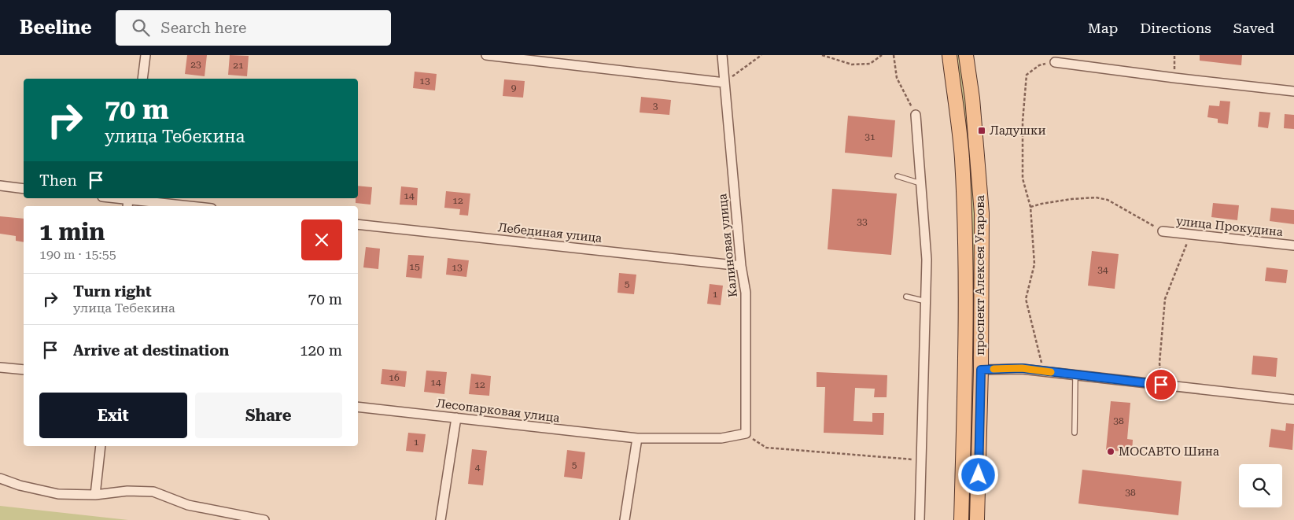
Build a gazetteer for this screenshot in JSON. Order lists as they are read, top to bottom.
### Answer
{
  "streets": {
    "main road": ["проспект Алексея Угарова"],
    "street": [
      "улица Прокудина",
      "Лебединая улица",
      "Калиновая улица",
      "Лесопарковая улица"
    ]
  },
  "crossings": [
    ["Лебединая улица", "Калиновая улица"],
    ["Калиновая улица", "Лесопарковая улица"]
  ],
  "places": {
    "transit": ["Ладушки"],
    "other": ["МОСАВТО Шина"]
  },
  "house_numbers": [
    "23",
    "21",
    "13",
    "9",
    "3",
    "31",
    "14",
    "12",
    "33",
    "15",
    "13",
    "34",
    "5",
    "1",
    "16",
    "14",
    "12",
    "38",
    "1",
    "5",
    "4",
    "38"
  ],
  "page": {
    "header": "Beeline",
    "search": "Search here",
    "nav": ["Map", "Directions", "Saved"],
    "turn": ["70 m", "улица Тебекина"],
    "then": "Then",
    "heading": ["1 min", "190 m · 15:55"],
    "list": [
      {
        "name": "Turn right",
        "note": "улица Тебекина",
        "value": "70 m"
      },
      {
        "name": "Arrive at destination",
        "value": "120 m"
      }
    ],
    "buttons": ["Exit", "Share"]
  }
}
